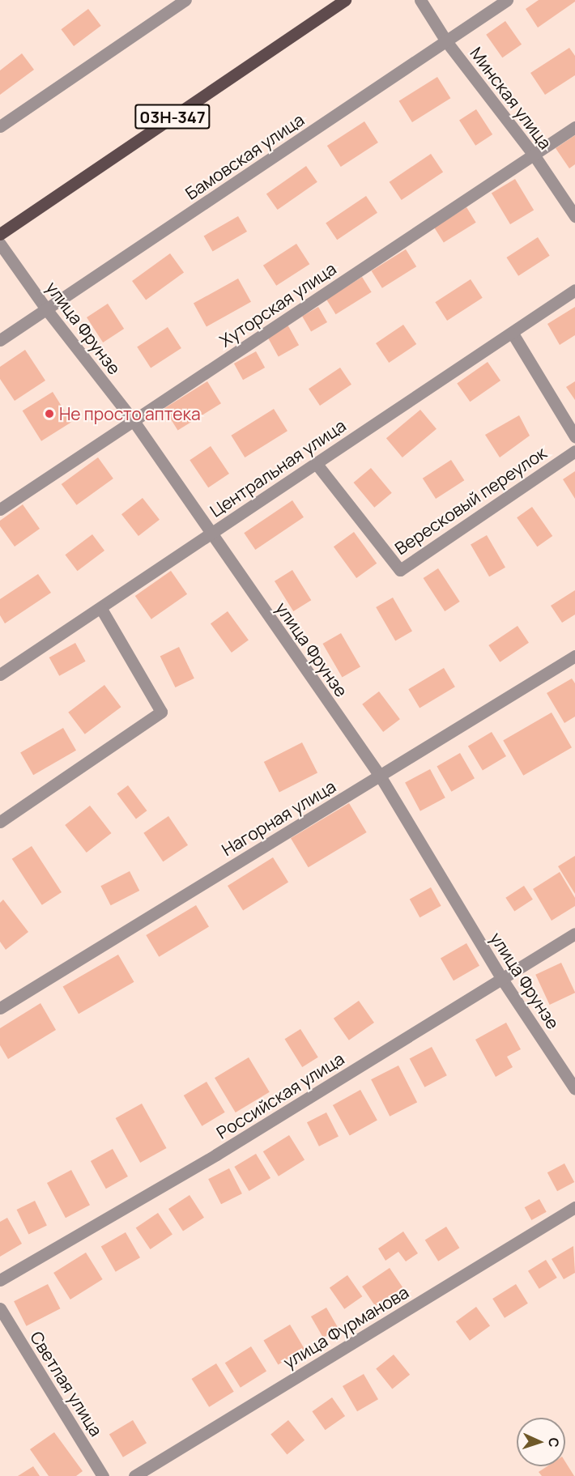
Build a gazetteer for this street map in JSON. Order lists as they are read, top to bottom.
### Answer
{
  "streets": {
    "main road": ["03Н-347"],
    "street": [
      "Минская улица",
      "Бамовская улица",
      "Хуторская улица",
      "улица Фрунзе",
      "Центральная улица",
      "Вересковый переулок",
      "Нагорная улица",
      "Российская улица",
      "улица Фурманова",
      "Светлая улица"
    ]
  },
  "crossings": [
    ["Минская улица", "Бамовская улица"],
    ["Минская улица", "Хуторская улица"],
    ["Бамовская улица", "улица Фрунзе"],
    ["Хуторская улица", "улица Фрунзе"],
    ["улица Фрунзе", "Центральная улица"],
    ["улица Фрунзе", "Нагорная улица"],
    ["улица Фрунзе", "Российская улица"],
    ["Центральная улица", "Вересковый переулок"]
  ],
  "places": ["Не просто аптека"],
  "north": "right"
}
